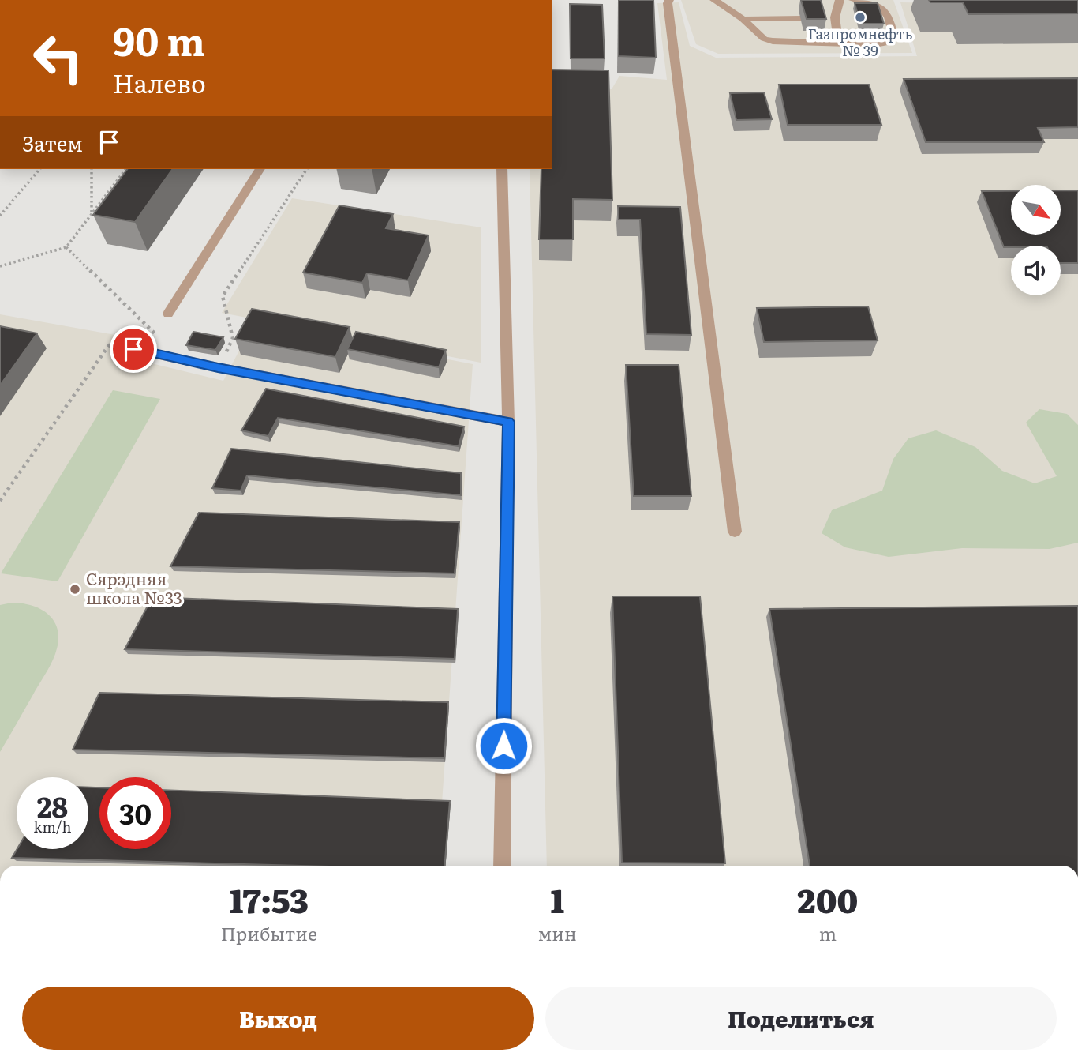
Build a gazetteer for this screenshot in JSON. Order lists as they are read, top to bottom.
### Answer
{
  "places": ["Газпромнефть № 39", "Сярэдняя школа №33"],
  "north": "bottom right",
  "page": {
    "turn": ["90 m", "Налево"],
    "then": "Затем",
    "speed": "28 km/h",
    "limit": "30",
    "eta": [
      "17:53",
      "Прибытие",
      "1",
      "мин",
      "200",
      "m"
    ],
    "buttons": ["Выход", "Поделиться"]
  }
}
